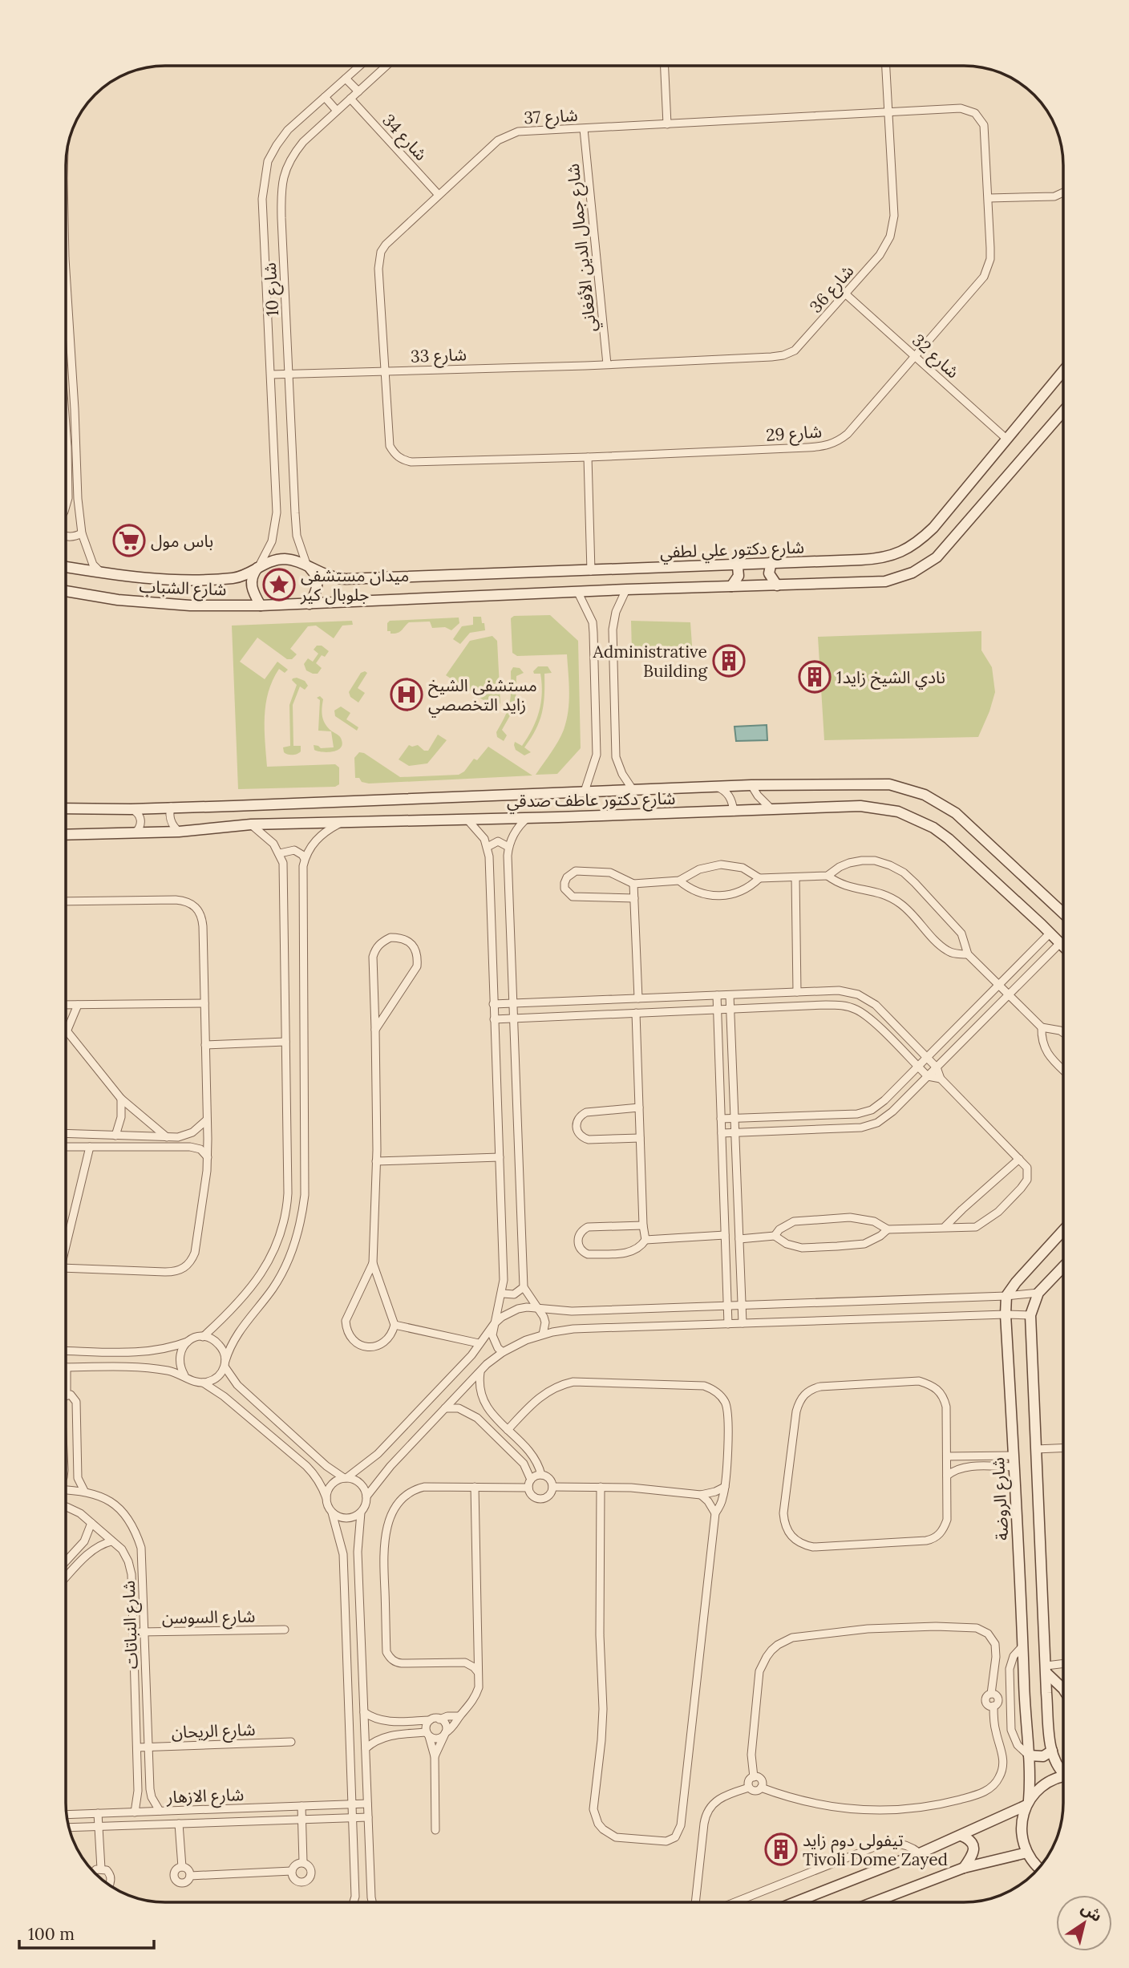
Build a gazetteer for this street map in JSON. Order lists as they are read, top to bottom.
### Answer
{
  "streets": {
    "street": [
      "شارع 37",
      "شارع 34",
      "شارع جمال الدين الأفغاني",
      "شارع 36",
      "شارع 10",
      "شارع 33",
      "شارع 32",
      "شارع 29",
      "شارع دكتور علي لطفي",
      "شارع الشباب",
      "شارع دكتور عاطف صدقي",
      "شارع الروضة",
      "شارع السوسن",
      "شارع النباتات",
      "شارع الريحان",
      "شارع الازهار"
    ]
  },
  "crossings": [
    ["شارع 37", "شارع 34"],
    ["شارع 37", "شارع جمال الدين الأفغاني"],
    ["شارع 37", "شارع 36"],
    ["شارع 37", "شارع 33"],
    ["شارع 37", "شارع 29"],
    ["شارع 34", "شارع 10"],
    ["شارع جمال الدين الأفغاني", "شارع 36"],
    ["شارع جمال الدين الأفغاني", "شارع 33"],
    ["شارع 36", "شارع 33"],
    ["شارع 36", "شارع 32"],
    ["شارع 36", "شارع 29"],
    ["شارع 10", "شارع 33"],
    ["شارع 10", "شارع دكتور علي لطفي"],
    ["شارع 10", "شارع الشباب"],
    ["شارع 33", "شارع 29"],
    ["شارع 32", "شارع 29"],
    ["شارع 32", "شارع دكتور علي لطفي"],
    ["شارع دكتور علي لطفي", "شارع الشباب"],
    ["شارع السوسن", "شارع النباتات"],
    ["شارع النباتات", "شارع الريحان"],
    ["شارع النباتات", "شارع الازهار"]
  ],
  "places": {
    "supermarket": ["باس مول"],
    "place": ["ميدان مستشفى جلوبال كير"],
    "building": ["Administrative Building", "نادي الشيخ زايد1", "تيفولى دوم زايد Tivoli Dome Zayed"],
    "hospital": ["مستشفى الشيخ زايد التخصصي"]
  },
  "scale_bar": "100 m",
  "north": "top right"
}
